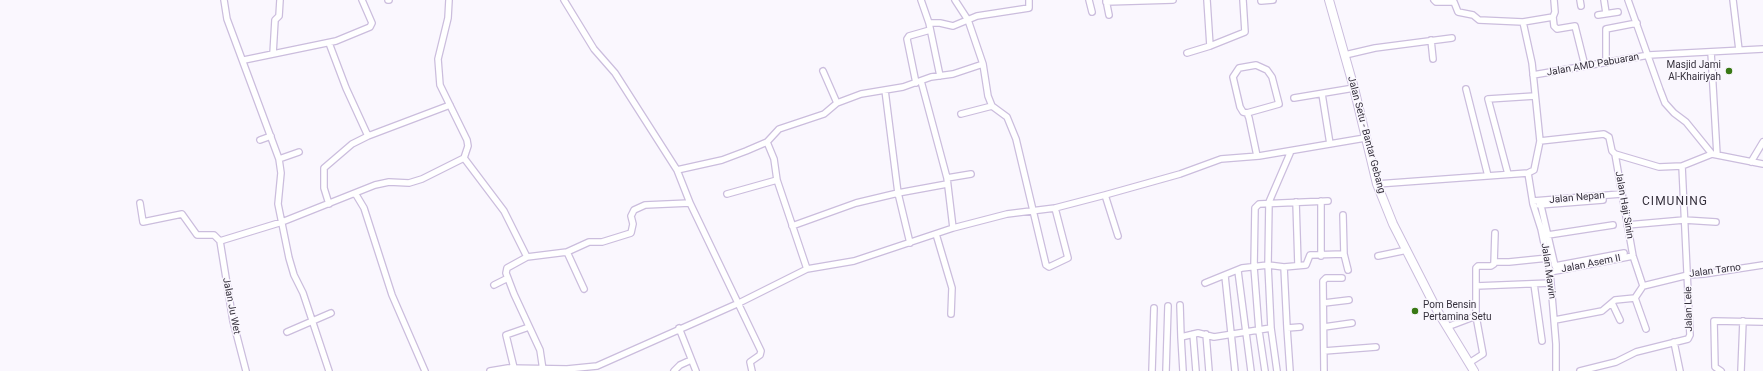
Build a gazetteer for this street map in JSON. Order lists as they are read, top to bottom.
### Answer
{
  "streets": {
    "main road": ["Jalan Setu - Bantar Gebang"],
    "street": [
      "Jalan AMD Pabuaran",
      "Jalan Nepan",
      "Jalan Haji Sinin",
      "Jalan Asem II",
      "Jalan Mawin",
      "Jalan Tarno",
      "Jalan Ju Wet",
      "Jalan Lele"
    ]
  },
  "crossings": [
    ["Jalan AMD Pabuaran", "Jalan Haji Sinin"],
    ["Jalan AMD Pabuaran", "Jalan Mawin"],
    ["Jalan Nepan", "Jalan Haji Sinin"],
    ["Jalan Nepan", "Jalan Mawin"],
    ["Jalan Haji Sinin", "Jalan Asem II"],
    ["Jalan Haji Sinin", "Jalan Tarno"],
    ["Jalan Asem II", "Jalan Mawin"],
    ["Jalan Tarno", "Jalan Lele"]
  ],
  "districts": ["CIMUNING"],
  "places": ["Masjid Jami Al-Khairiyah", "Pom Bensin Pertamina Setu"]
}
